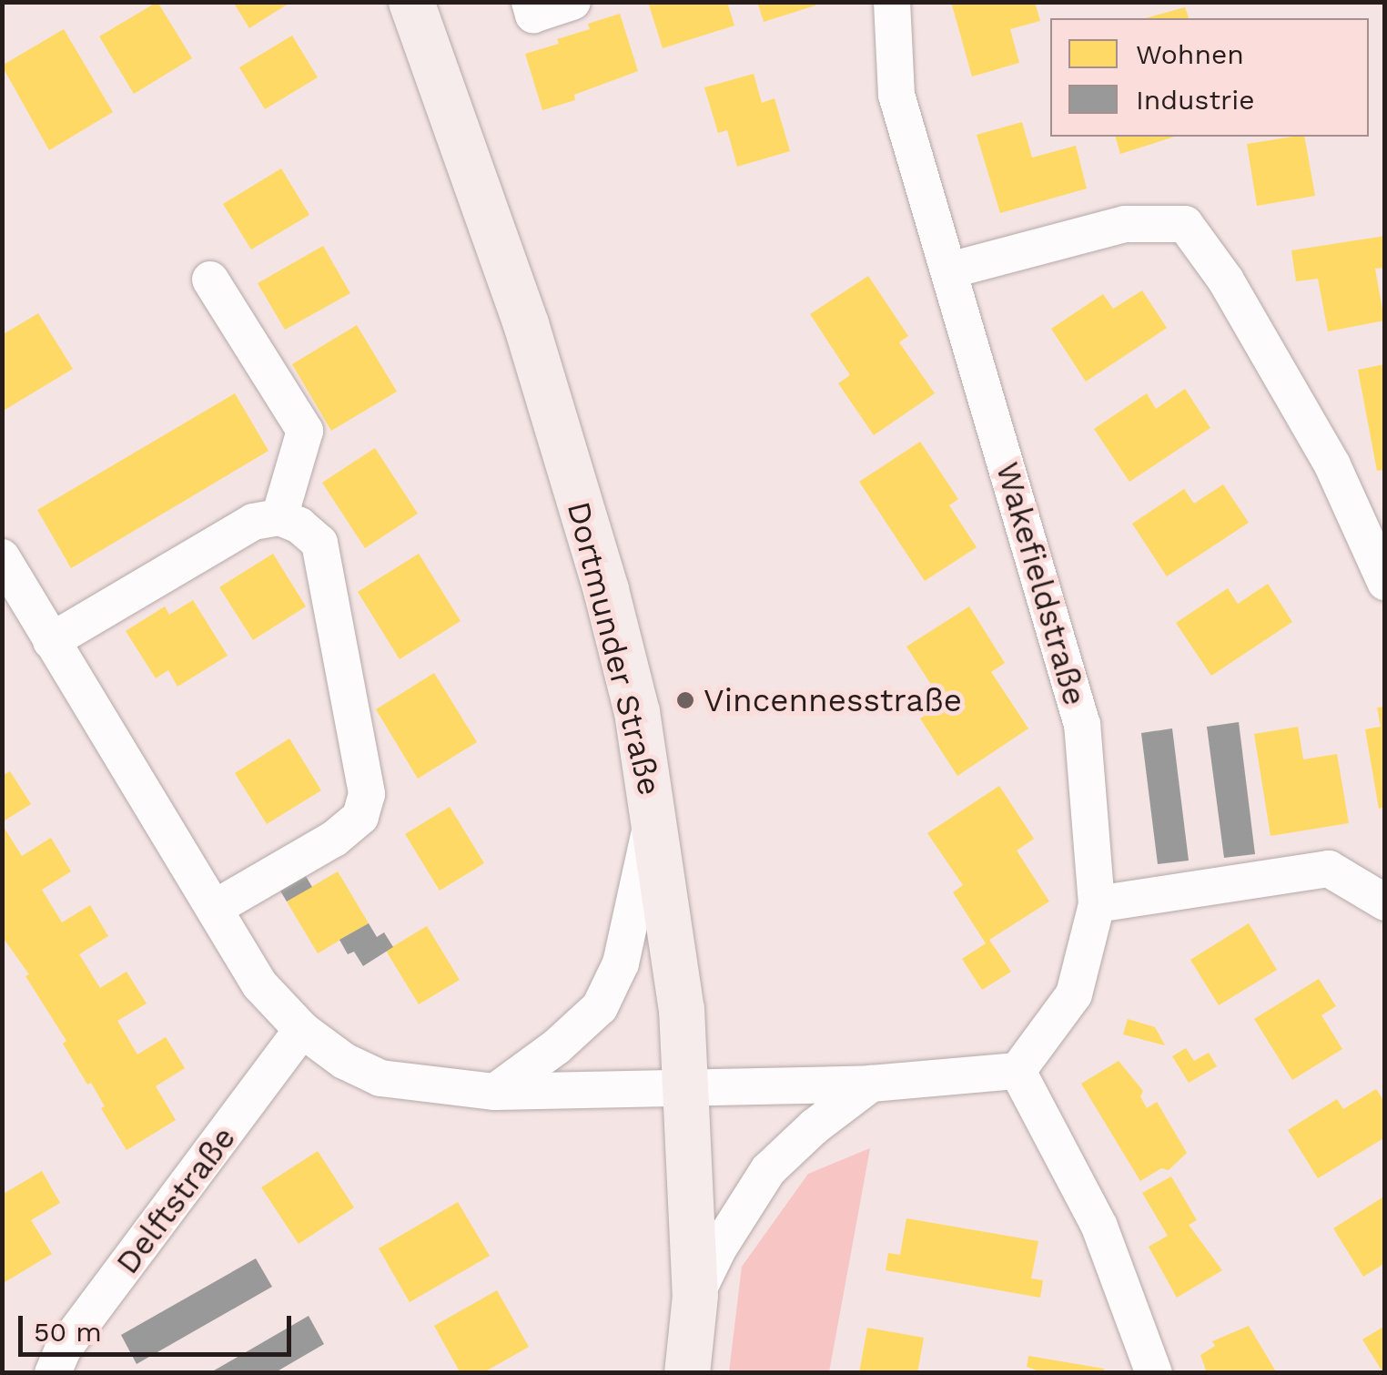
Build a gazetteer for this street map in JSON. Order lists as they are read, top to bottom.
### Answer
{
  "streets": {
    "main road": ["Dortmunder Straße"],
    "street": ["Wakefieldstraße", "Delftstraße"]
  },
  "places": ["Vincennesstraße"],
  "legend": ["Wohnen", "Industrie"],
  "scale_bar": "50 m"
}
